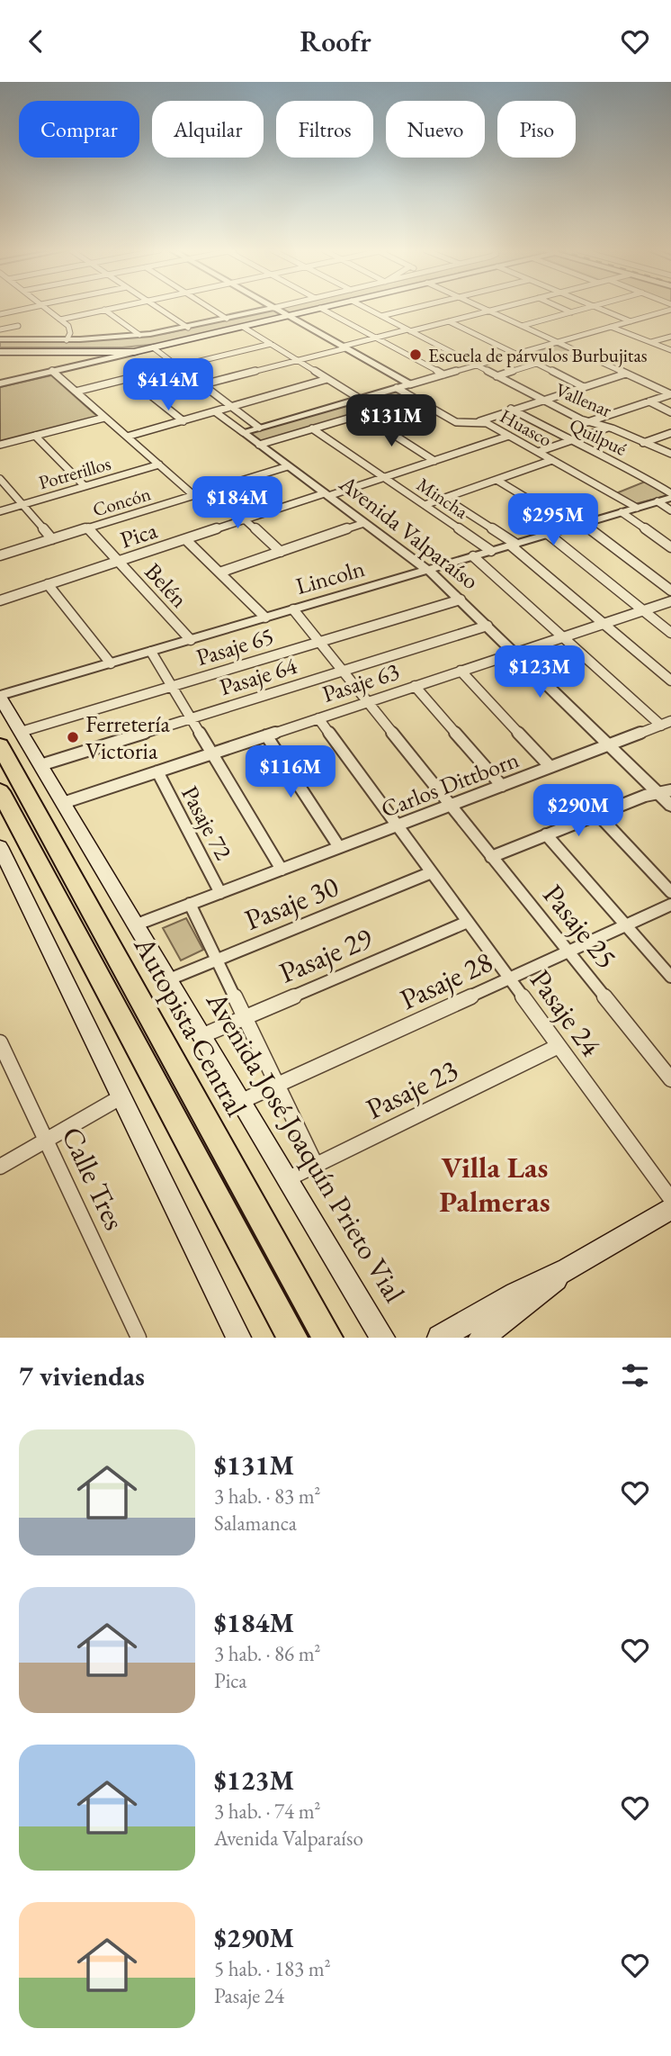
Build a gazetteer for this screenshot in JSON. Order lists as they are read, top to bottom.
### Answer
{
  "streets": {
    "highway": ["Autopista Central"],
    "main road": ["Avenida José Joaquín Prieto Vial"],
    "street": [
      "Vallenar",
      "Huasco",
      "Quilpué",
      "Potrerillos",
      "Mincha",
      "Concón",
      "Avenida Valparaíso",
      "Pica",
      "Lincoln",
      "Belén",
      "Pasaje 65",
      "Pasaje 64",
      "Pasaje 63",
      "Carlos Dittborn",
      "Pasaje 72",
      "Pasaje 30",
      "Pasaje 25",
      "Pasaje 29",
      "Pasaje 28",
      "Pasaje 24",
      "Pasaje 23",
      "Calle Tres"
    ]
  },
  "crossings": [
    ["Huasco", "Pica"],
    ["Huasco", "Lincoln"],
    ["Quilpué", "Lincoln"],
    ["Mincha", "Pica"],
    ["Mincha", "Lincoln"],
    ["Concón", "Avenida Valparaíso"],
    ["Concón", "Belén"],
    ["Avenida Valparaíso", "Pica"],
    ["Avenida Valparaíso", "Lincoln"],
    ["Avenida Valparaíso", "Pasaje 65"],
    ["Avenida Valparaíso", "Pasaje 64"],
    ["Avenida Valparaíso", "Pasaje 63"],
    ["Avenida Valparaíso", "Carlos Dittborn"],
    ["Pica", "Belén"],
    ["Lincoln", "Belén"],
    ["Lincoln", "Pasaje 25"],
    ["Lincoln", "Avenida José Joaquín Prieto Vial"],
    ["Pasaje 65", "Pasaje 25"],
    ["Pasaje 65", "Avenida José Joaquín Prieto Vial"],
    ["Pasaje 64", "Pasaje 25"],
    ["Pasaje 64", "Avenida José Joaquín Prieto Vial"],
    ["Pasaje 63", "Pasaje 72"],
    ["Pasaje 63", "Pasaje 25"],
    ["Pasaje 63", "Pasaje 24"],
    ["Pasaje 63", "Avenida José Joaquín Prieto Vial"],
    ["Carlos Dittborn", "Pasaje 72"],
    ["Carlos Dittborn", "Pasaje 25"],
    ["Carlos Dittborn", "Pasaje 24"],
    ["Carlos Dittborn", "Avenida José Joaquín Prieto Vial"],
    ["Pasaje 30", "Pasaje 24"],
    ["Pasaje 30", "Avenida José Joaquín Prieto Vial"],
    ["Pasaje 25", "Pasaje 28"],
    ["Pasaje 29", "Pasaje 24"],
    ["Pasaje 29", "Avenida José Joaquín Prieto Vial"],
    ["Pasaje 28", "Pasaje 24"],
    ["Pasaje 28", "Avenida José Joaquín Prieto Vial"],
    ["Pasaje 24", "Pasaje 23"],
    ["Pasaje 23", "Avenida José Joaquín Prieto Vial"]
  ],
  "districts": ["Villa Las Palmeras"],
  "places": ["Escuela de párvulos Burbujitas", "Ferretería Victoria"],
  "page": {
    "header": "Roofr",
    "chip": [
      "Comprar",
      "Alquilar",
      "Filtros",
      "Nuevo",
      "Piso"
    ],
    "price": [
      "$414M",
      "$131M",
      "$184M",
      "$295M",
      "$123M",
      "$116M",
      "$290M"
    ],
    "heading": "7 viviendas",
    "list": [
      {
        "name": "$131M",
        "note": "3 hab. · 83 m² · Salamanca"
      },
      {
        "name": "$184M",
        "note": "3 hab. · 86 m² · Pica"
      },
      {
        "name": "$123M",
        "note": "3 hab. · 74 m² · Avenida Valparaíso"
      },
      {
        "name": "$290M",
        "note": "5 hab. · 183 m² · Pasaje 24"
      }
    ]
  }
}
